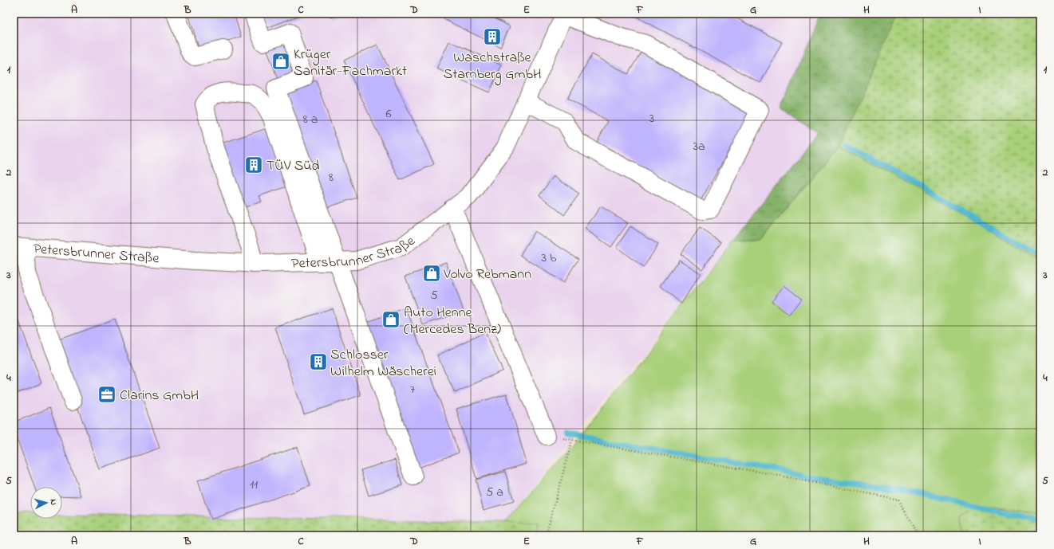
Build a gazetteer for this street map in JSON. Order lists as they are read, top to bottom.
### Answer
{
  "streets": {
    "street": ["Petersbrunner Straße"]
  },
  "places": {
    "building": ["Waschstraße Starnberg GmbH", "TÜV Süd", "Schlosser Wilhelm Wäscherei"],
    "shop": ["Krüger Sanitär-Fachmarkt", "Volvo Rebmann", "Auto Henne (Mercedes Benz)"],
    "office": ["Clarins GmbH"]
  },
  "house_numbers": [
    "6",
    "3",
    "8 a",
    "3a",
    "8",
    "3 b",
    "5",
    "7",
    "11",
    "5 a"
  ],
  "north": "right",
  "grid": {
    "columns": [
      "A",
      "B",
      "C",
      "D",
      "E",
      "F",
      "G",
      "H",
      "I"
    ],
    "rows": [
      "1",
      "2",
      "3",
      "4",
      "5"
    ]
  }
}
